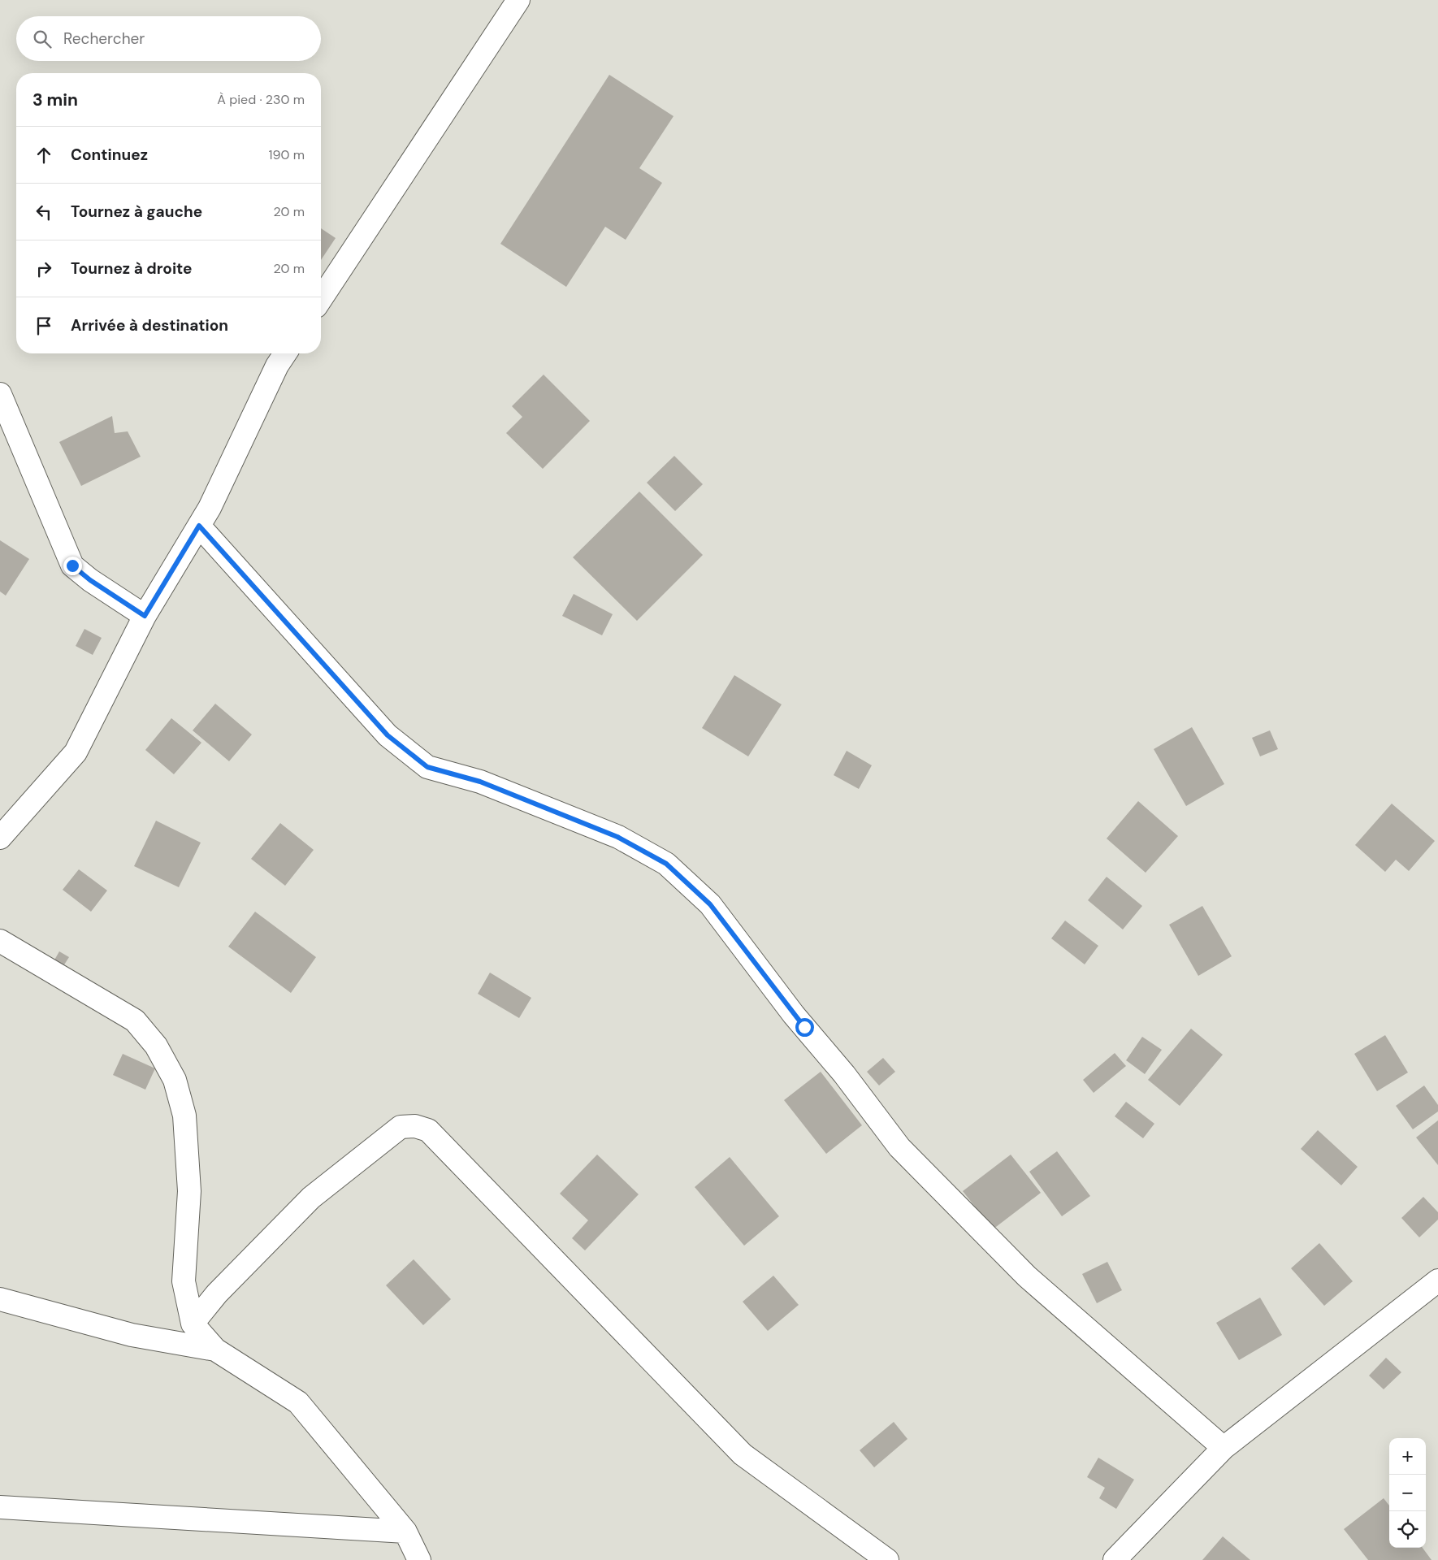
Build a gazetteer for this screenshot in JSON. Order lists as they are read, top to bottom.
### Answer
{
  "page": {
    "search": "Rechercher",
    "heading": ["3 min", "À pied · 230 m"],
    "list": [
      ["Continuez", "190 m"],
      ["Tournez à gauche", "20 m"],
      ["Tournez à droite", "20 m"],
      "Arrivée à destination"
    ],
    "map_buttons": ["+", "−"]
  }
}
